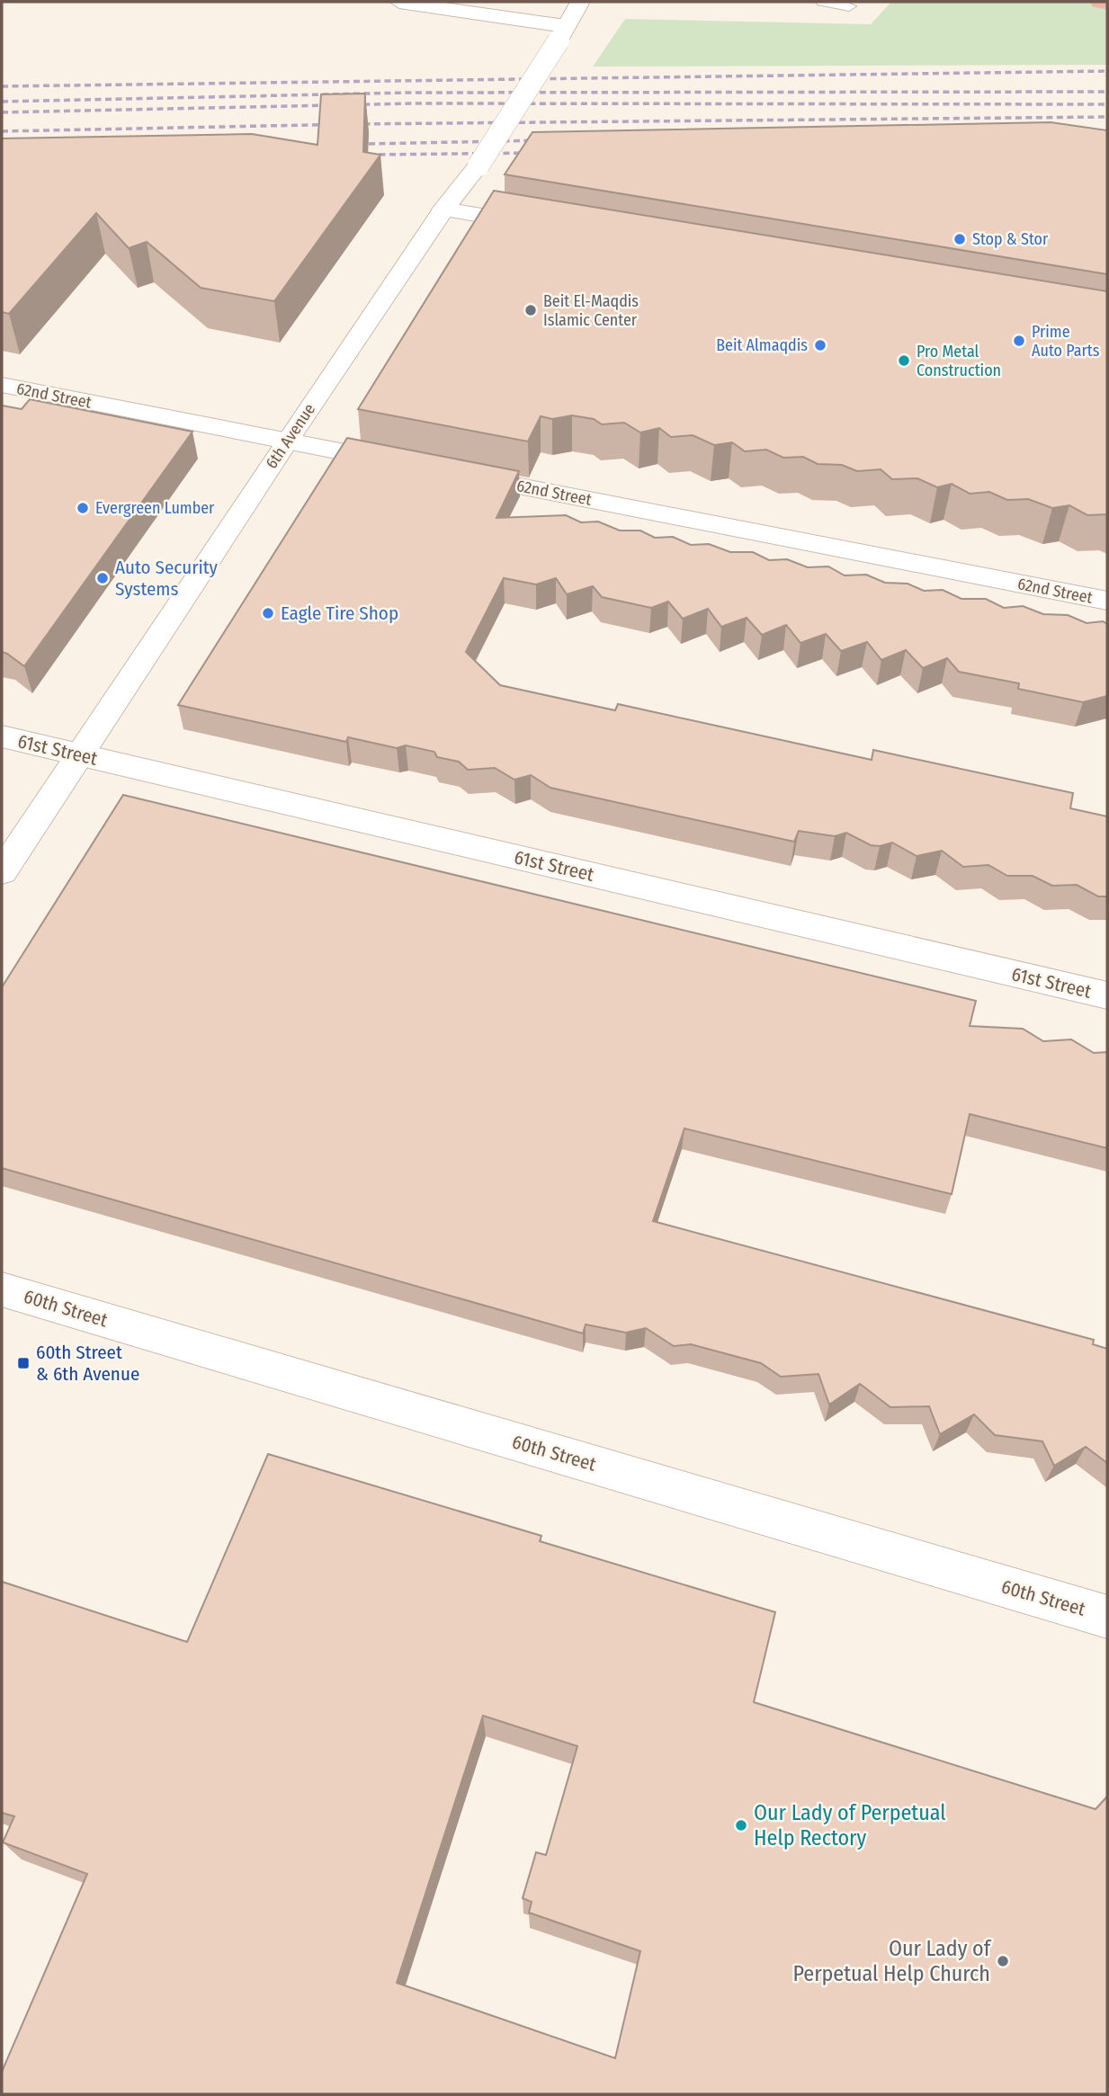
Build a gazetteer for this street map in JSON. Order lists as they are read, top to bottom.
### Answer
{
  "streets": {
    "street": [
      "62nd Street",
      "6th Avenue",
      "61st Street",
      "60th Street"
    ]
  },
  "crossings": [
    ["62nd Street", "6th Avenue"],
    ["6th Avenue", "61st Street"]
  ],
  "places": {
    "other": [
      "Stop & Stor",
      "Beit El-Maqdis Islamic Center",
      "Prime Auto Parts",
      "Beit Almaqdis",
      "Pro Metal Construction",
      "Evergreen Lumber",
      "Auto Security Systems",
      "Eagle Tire Shop",
      "Our Lady of Perpetual Help Rectory",
      "Our Lady of Perpetual Help Church"
    ],
    "transit": ["60th Street & 6th Avenue"]
  }
}
